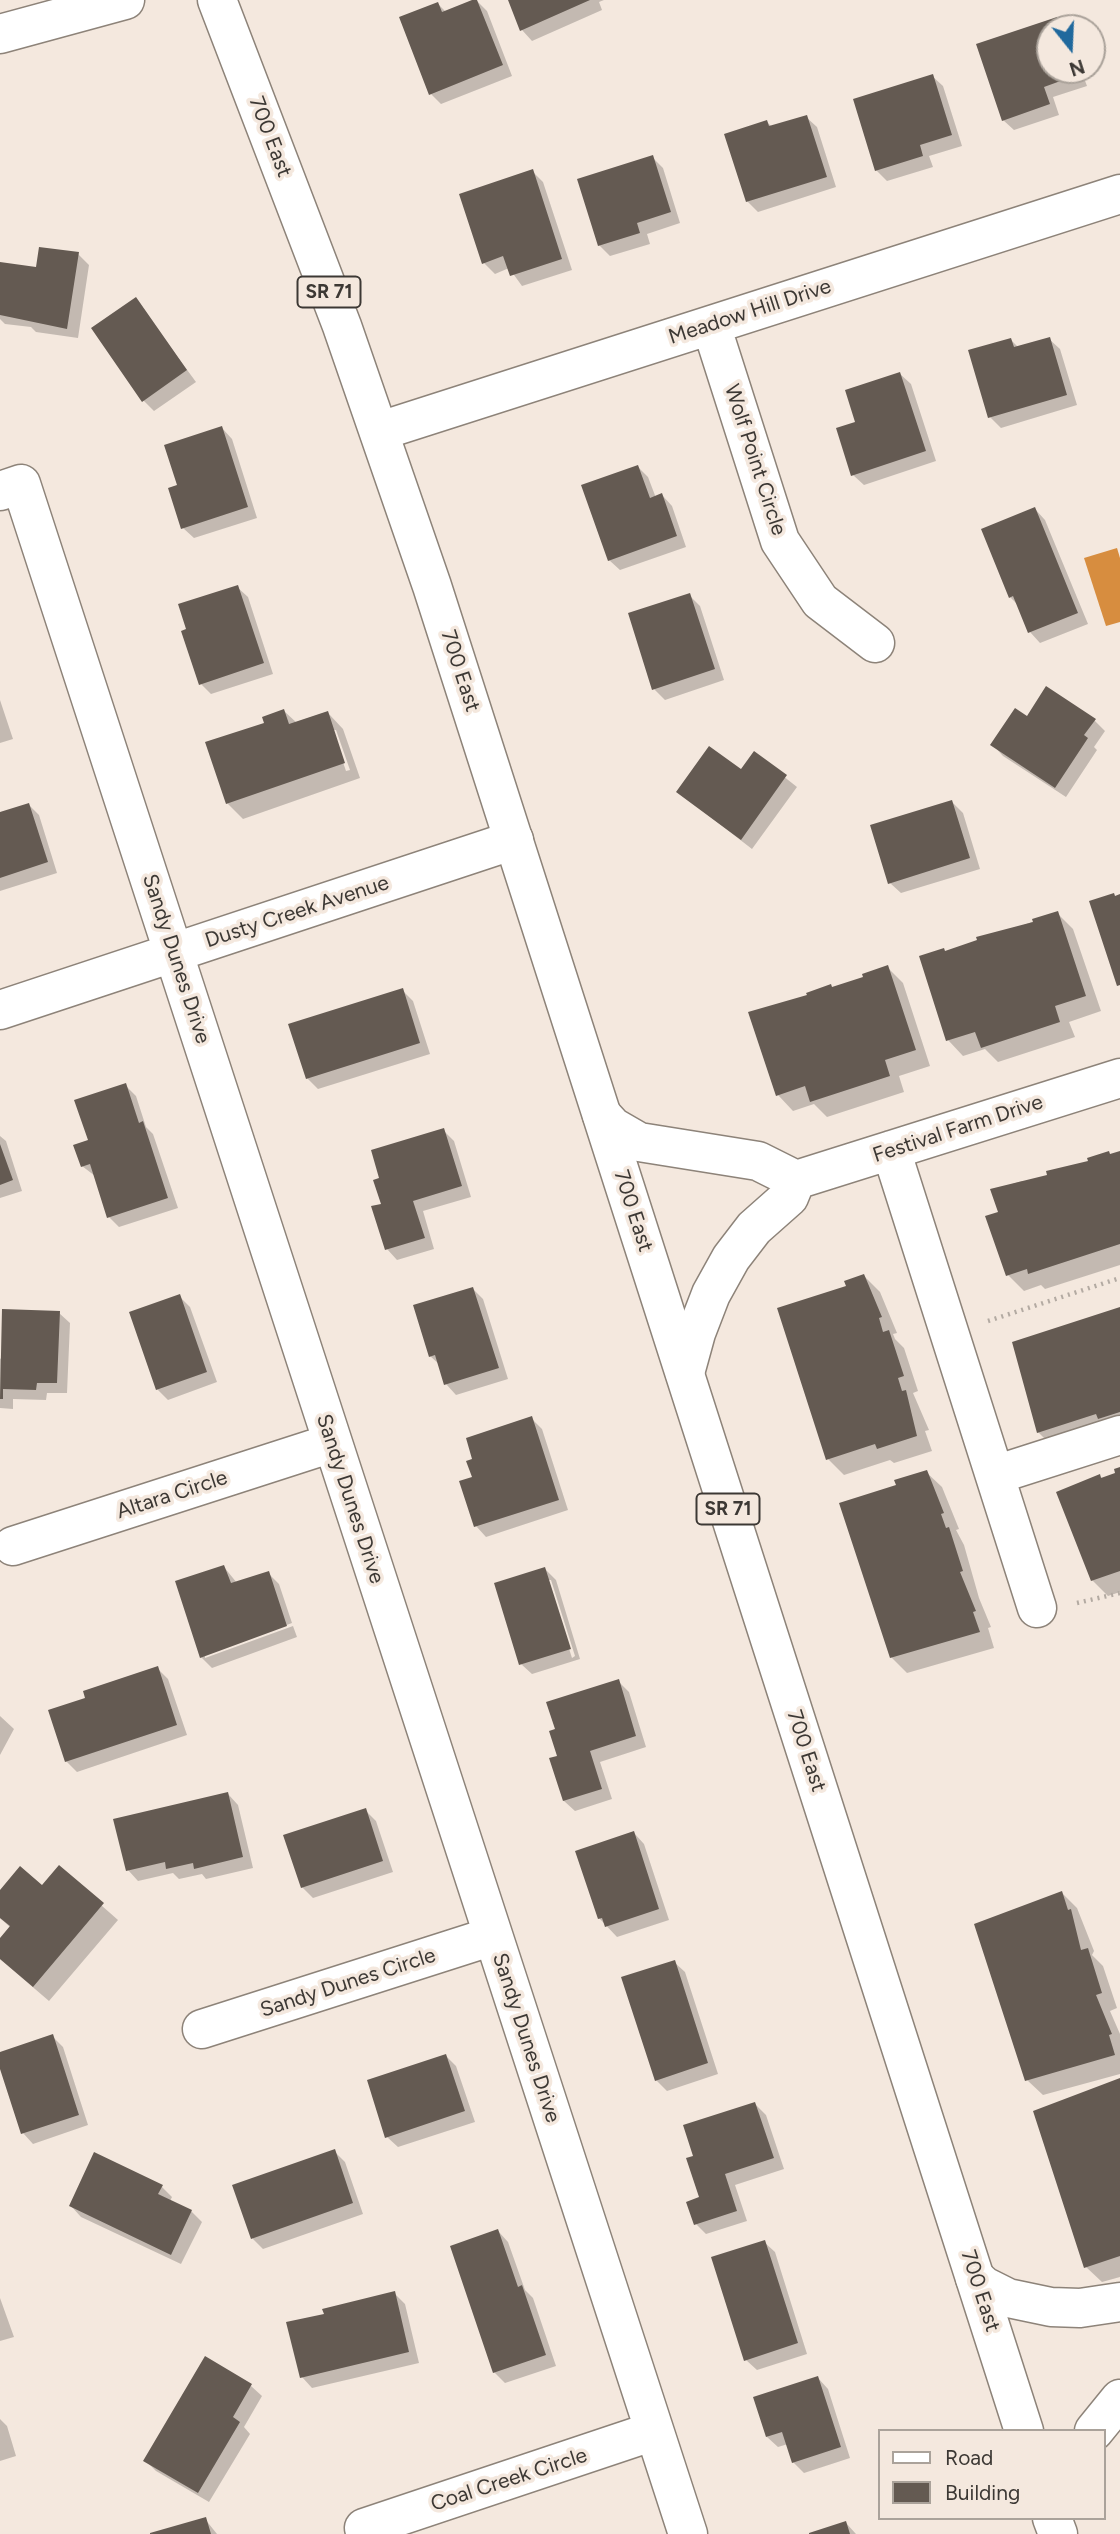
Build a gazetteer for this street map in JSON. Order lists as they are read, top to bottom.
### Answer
{
  "streets": {
    "street": [
      "700 East",
      "SR 71",
      "Meadow Hill Drive",
      "Wolf Point Circle",
      "Dusty Creek Avenue",
      "Sandy Dunes Drive",
      "Festival Farm Drive",
      "Altara Circle",
      "Sandy Dunes Circle",
      "Coal Creek Circle"
    ]
  },
  "crossings": [
    ["700 East", "Meadow Hill Drive"],
    ["700 East", "Dusty Creek Avenue"],
    ["Meadow Hill Drive", "Wolf Point Circle"],
    ["Dusty Creek Avenue", "Sandy Dunes Drive"],
    ["Sandy Dunes Drive", "Altara Circle"],
    ["Sandy Dunes Drive", "Sandy Dunes Circle"],
    ["Sandy Dunes Drive", "Coal Creek Circle"]
  ],
  "legend": ["Road", "Building"],
  "north": "bottom"
}
